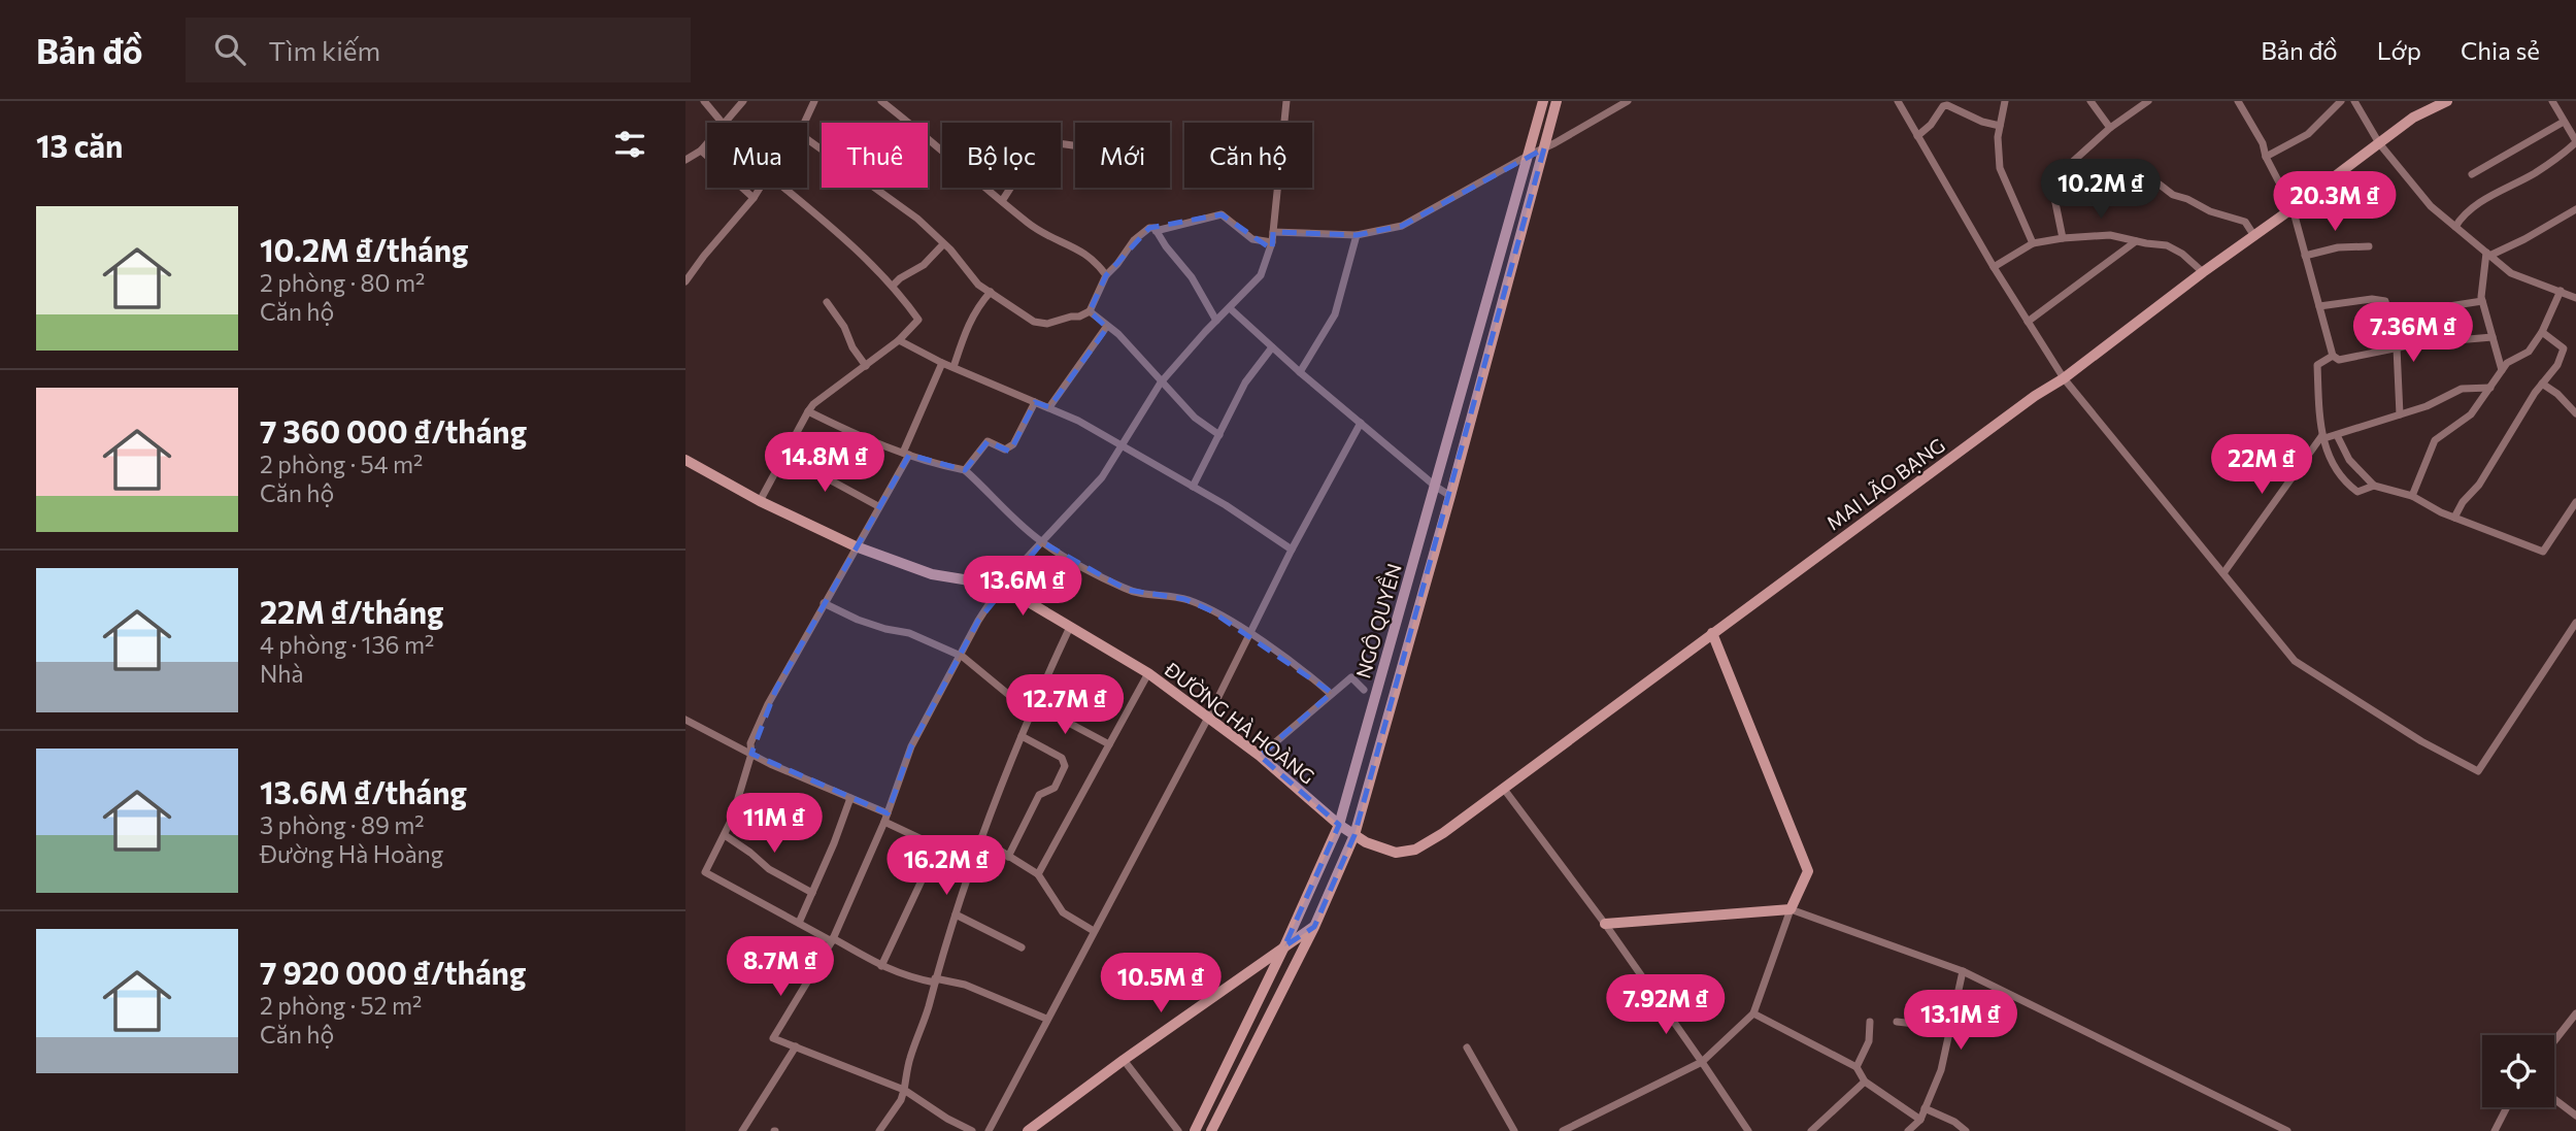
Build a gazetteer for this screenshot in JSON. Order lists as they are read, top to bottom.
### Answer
{
  "streets": {
    "street": ["MAI LÃO BẠNG", "NGÔ QUYỀN", "ĐƯỜNG HÀ HOÀNG"]
  },
  "crossings": [
    ["MAI LÃO BẠNG", "NGÔ QUYỀN"],
    ["MAI LÃO BẠNG", "ĐƯỜNG HÀ HOÀNG"],
    ["NGÔ QUYỀN", "ĐƯỜNG HÀ HOÀNG"]
  ],
  "page": {
    "header": "Bản đồ",
    "search": "Tìm kiếm",
    "nav": ["Bản đồ", "Lớp", "Chia sẻ"],
    "heading": "13 căn",
    "chip": [
      "Mua",
      "Thuê",
      "Bộ lọc",
      "Mới",
      "Căn hộ"
    ],
    "price": [
      "10.2M ₫",
      "20.3M ₫",
      "7.36M ₫",
      "14.8M ₫",
      "22M ₫",
      "13.6M ₫",
      "12.7M ₫",
      "11M ₫",
      "16.2M ₫",
      "8.7M ₫",
      "10.5M ₫",
      "7.92M ₫",
      "13.1M ₫"
    ],
    "list": [
      {
        "name": "10.2M ₫/tháng",
        "note": "2 phòng · 80 m² · Căn hộ"
      },
      {
        "name": "7 360 000 ₫/tháng",
        "note": "2 phòng · 54 m² · Căn hộ"
      },
      {
        "name": "22M ₫/tháng",
        "note": "4 phòng · 136 m² · Nhà"
      },
      {
        "name": "13.6M ₫/tháng",
        "note": "3 phòng · 89 m² · Đường Hà Hoàng"
      },
      {
        "name": "7 920 000 ₫/tháng",
        "note": "2 phòng · 52 m² · Căn hộ"
      }
    ]
  }
}
